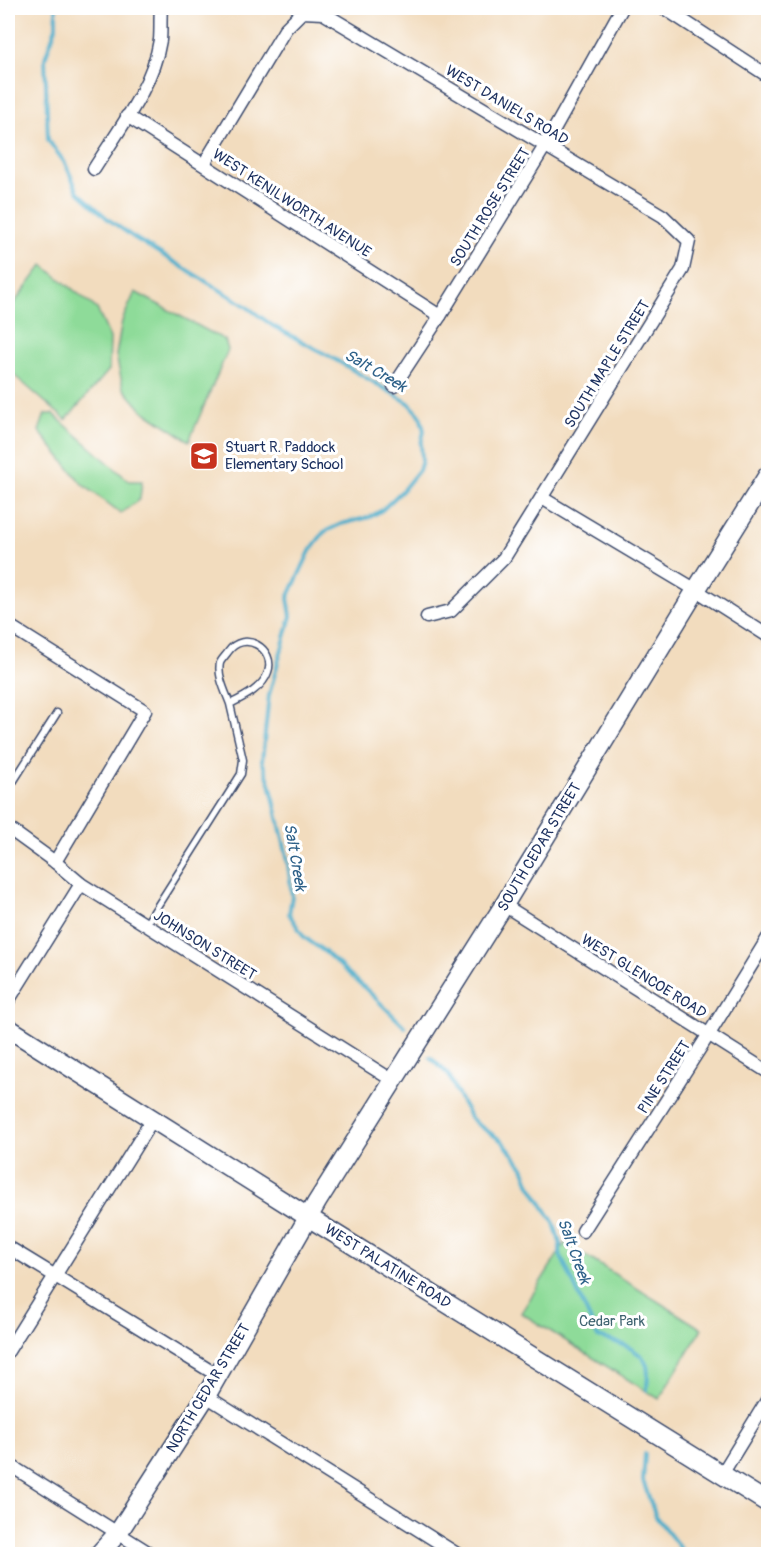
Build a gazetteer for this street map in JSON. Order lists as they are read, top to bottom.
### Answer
{
  "streets": {
    "street": [
      "WEST DANIELS ROAD",
      "WEST KENILWORTH AVENUE",
      "SOUTH ROSE STREET",
      "SOUTH MAPLE STREET",
      "SOUTH CEDAR STREET",
      "JOHNSON STREET",
      "WEST GLENCOE ROAD",
      "PINE STREET",
      "WEST PALATINE ROAD",
      "NORTH CEDAR STREET"
    ]
  },
  "crossings": [
    ["WEST DANIELS ROAD", "WEST KENILWORTH AVENUE"],
    ["WEST DANIELS ROAD", "SOUTH ROSE STREET"],
    ["WEST DANIELS ROAD", "SOUTH MAPLE STREET"],
    ["WEST KENILWORTH AVENUE", "SOUTH ROSE STREET"],
    ["SOUTH CEDAR STREET", "JOHNSON STREET"],
    ["SOUTH CEDAR STREET", "WEST GLENCOE ROAD"],
    ["SOUTH CEDAR STREET", "WEST PALATINE ROAD"],
    ["SOUTH CEDAR STREET", "NORTH CEDAR STREET"],
    ["WEST GLENCOE ROAD", "PINE STREET"],
    ["WEST PALATINE ROAD", "NORTH CEDAR STREET"]
  ],
  "water": ["Salt Creek"],
  "parks": ["Cedar Park"],
  "places": {
    "school or university": ["Stuart R. Paddock Elementary School"]
  }
}
